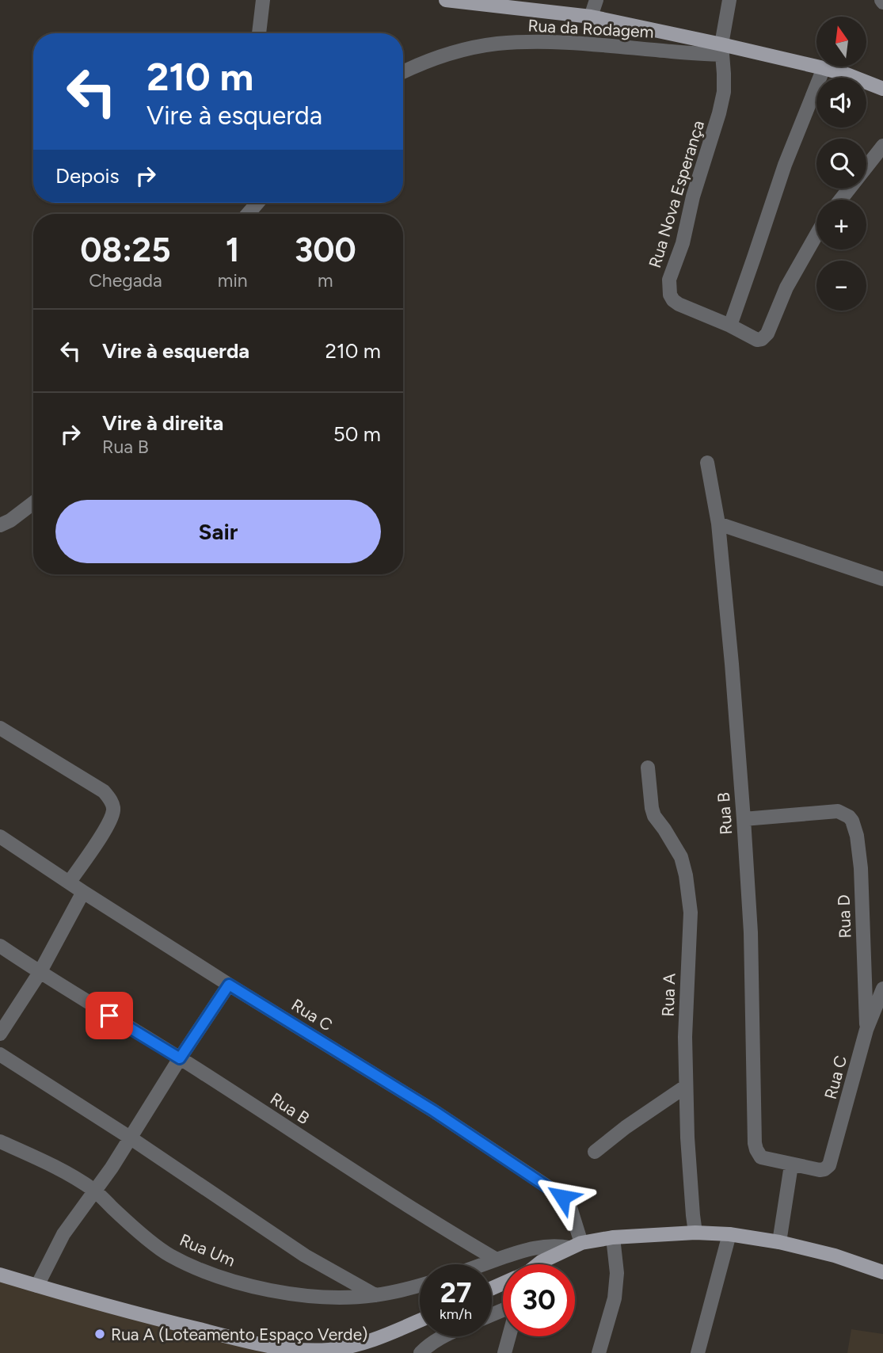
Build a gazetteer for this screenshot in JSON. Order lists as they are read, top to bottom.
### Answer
{
  "streets": {
    "street": [
      "Rua da Rodagem",
      "Rua Nova Esperança",
      "Rua B",
      "Rua D",
      "Rua A",
      "Rua C",
      "Rua Um"
    ]
  },
  "crossings": [
    ["Rua da Rodagem", "Rua Nova Esperança"],
    ["Rua B", "Rua D"],
    ["Rua B", "Rua C"],
    ["Rua D", "Rua C"]
  ],
  "places": ["Rua A (Loteamento Espaço Verde)"],
  "north": "top",
  "page": {
    "map_buttons": ["+", "−"],
    "turn": ["210 m", "Vire à esquerda"],
    "then": "Depois",
    "eta": [
      "08:25",
      "Chegada",
      "1",
      "min",
      "300",
      "m"
    ],
    "list": [
      {
        "name": "Vire à esquerda",
        "value": "210 m"
      },
      {
        "name": "Vire à direita",
        "note": "Rua B",
        "value": "50 m"
      }
    ],
    "buttons": "Sair",
    "speed": "27 km/h",
    "limit": "30"
  }
}
